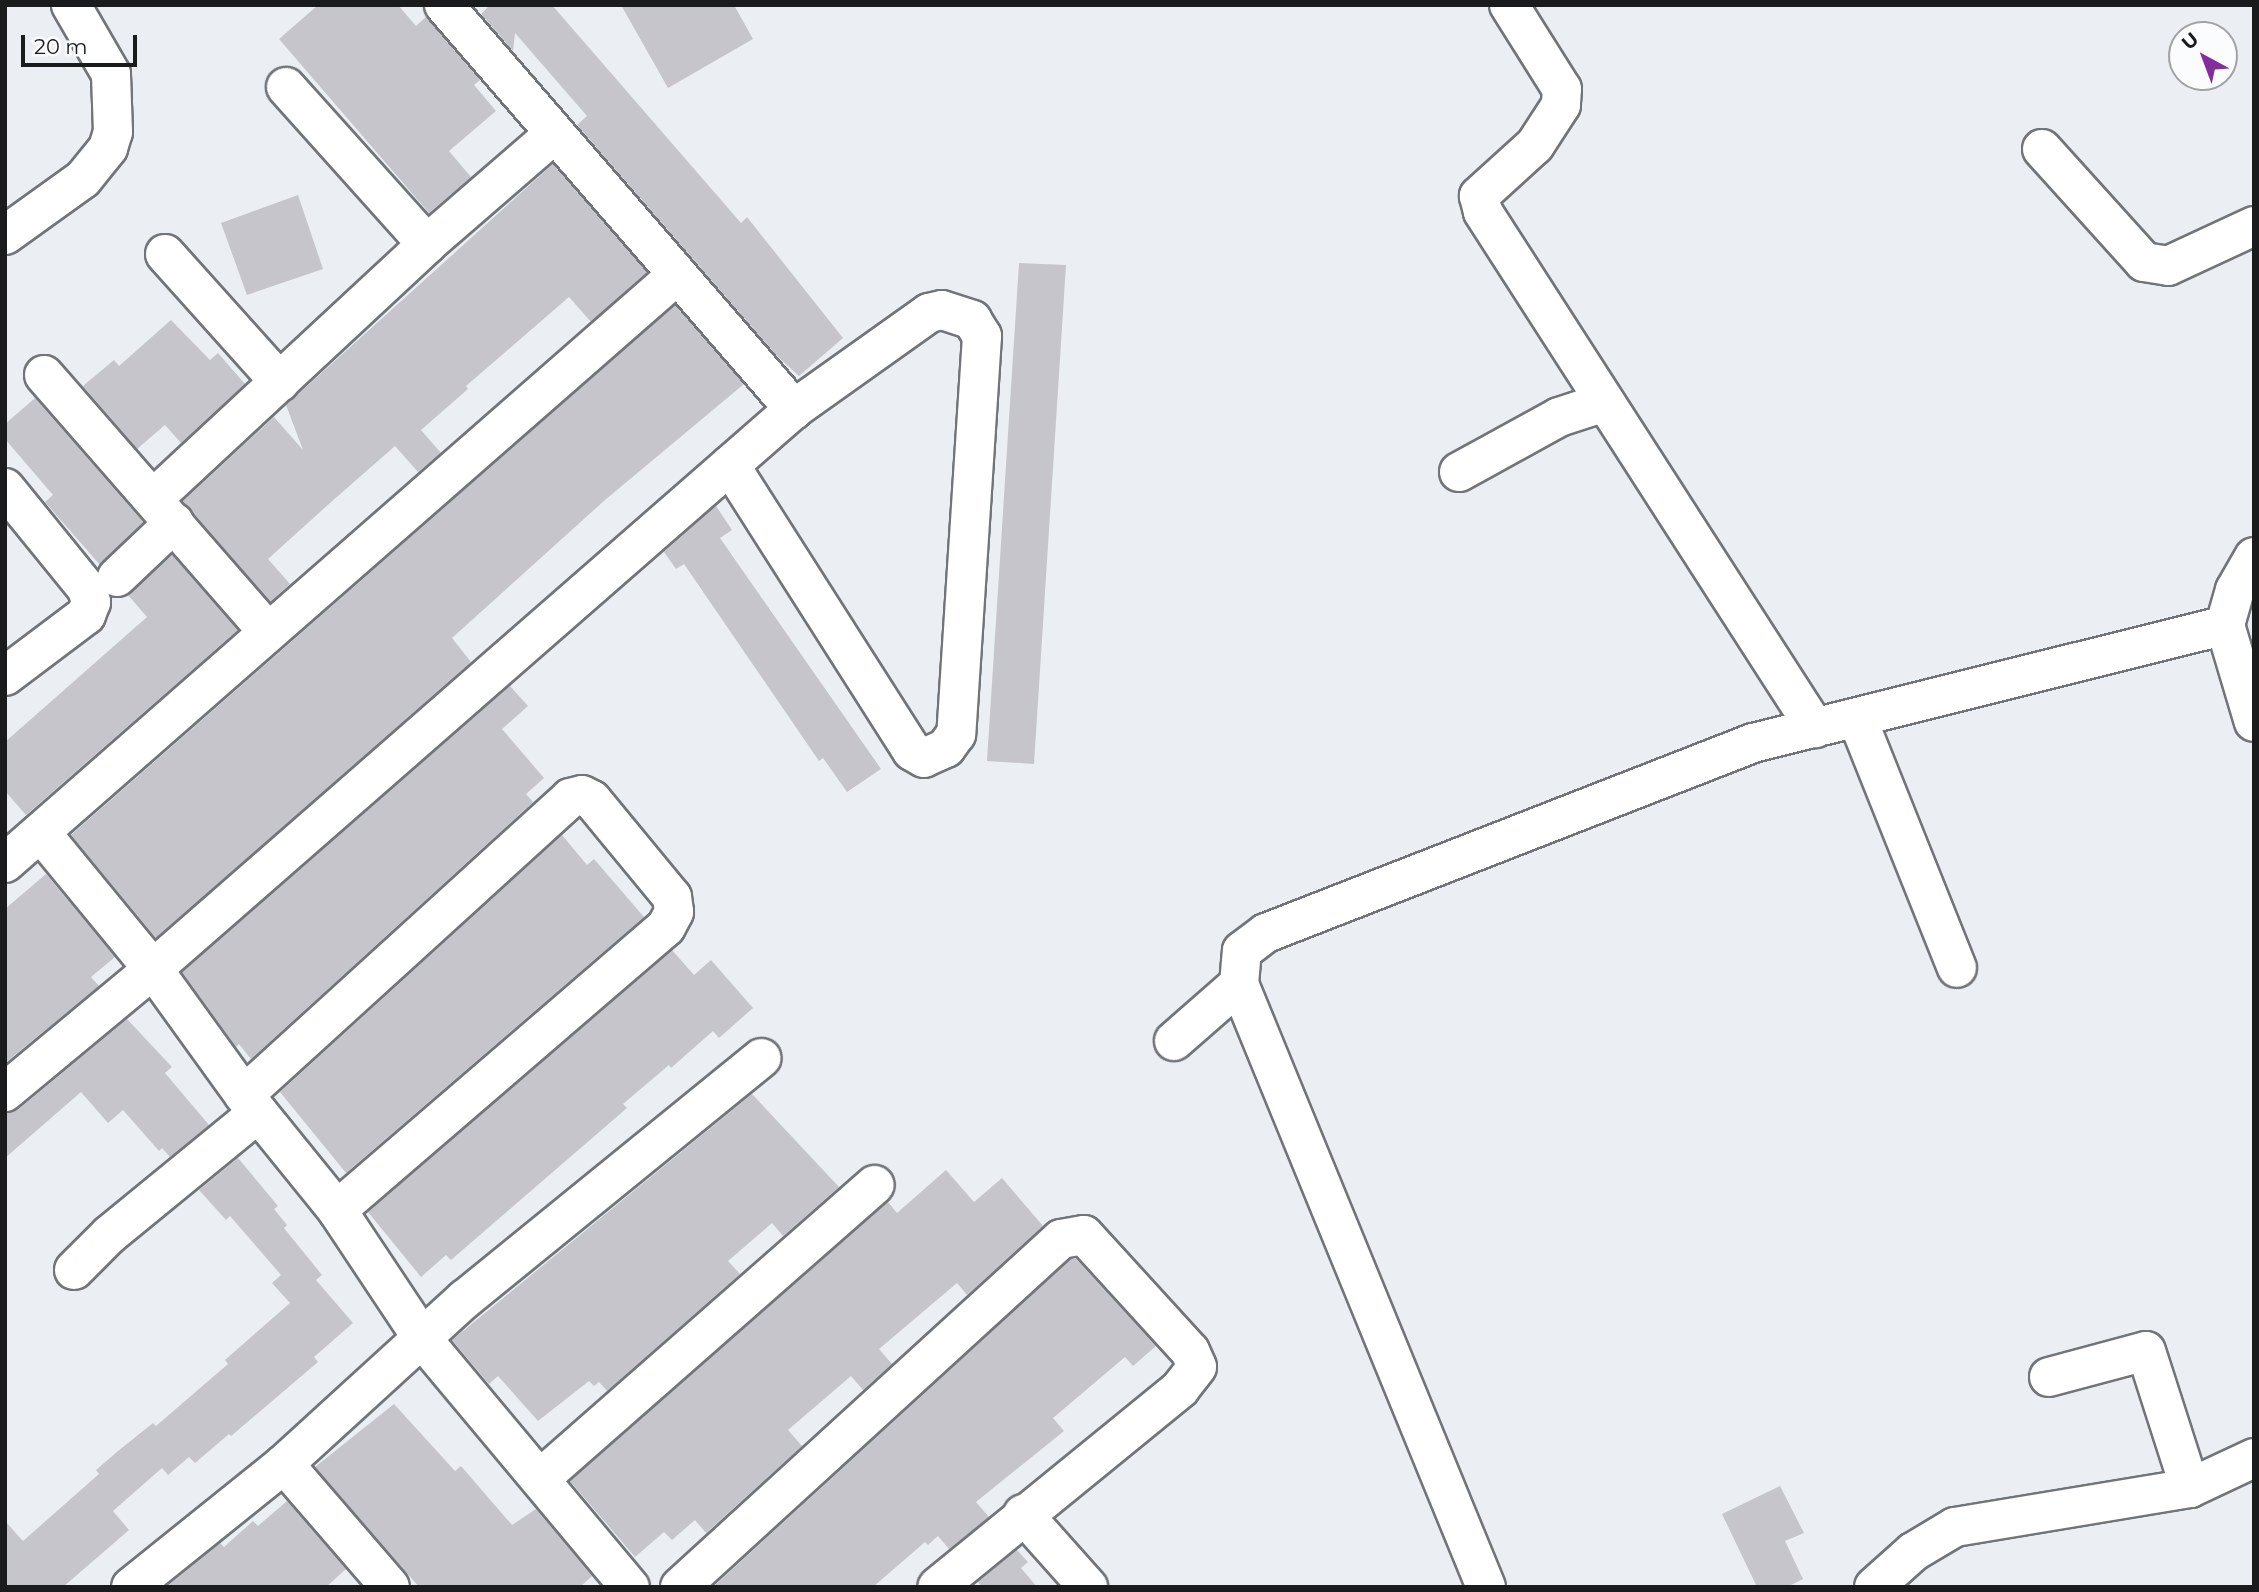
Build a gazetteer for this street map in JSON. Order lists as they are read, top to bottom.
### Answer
{
  "scale_bar": "20 m",
  "north": "top left"
}
